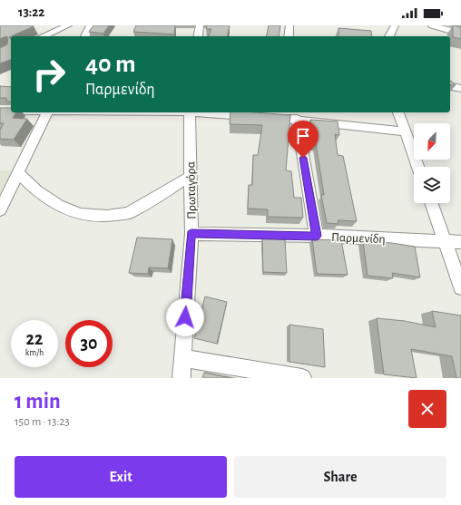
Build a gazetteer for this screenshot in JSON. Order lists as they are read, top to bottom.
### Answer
{
  "streets": {
    "street": ["Πρωταγόρα", "Παρμενίδη"]
  },
  "crossings": [
    ["Πρωταγόρα", "Παρμενίδη"]
  ],
  "north": "bottom left",
  "page": {
    "status": "13:22",
    "turn": ["40 m", "Παρμενίδη"],
    "speed": "22 km/h",
    "limit": "30",
    "heading": ["1 min", "150 m · 13:23"],
    "buttons": ["Exit", "Share"]
  }
}
